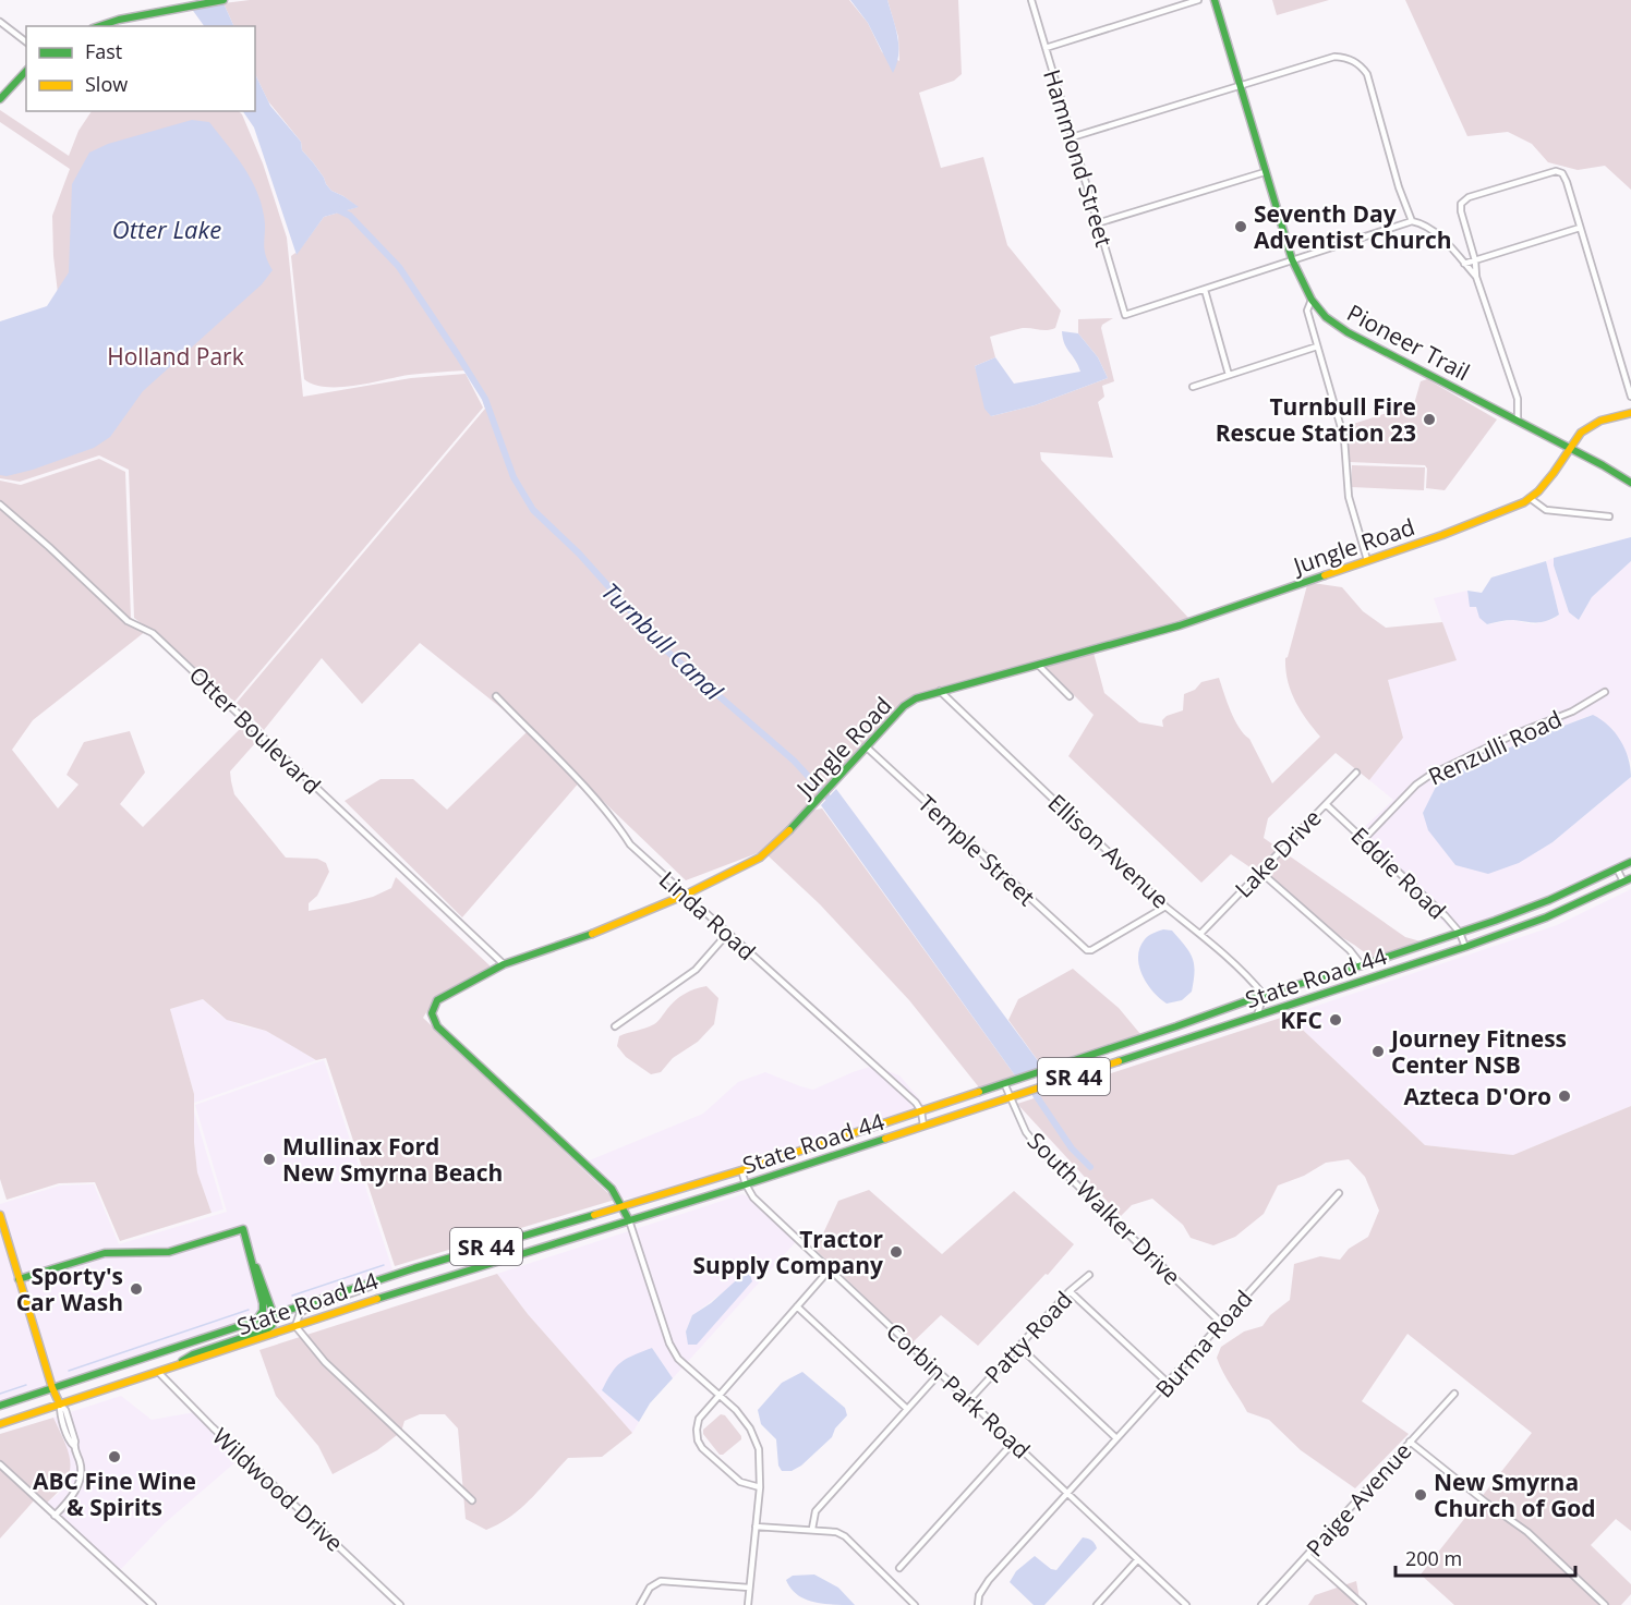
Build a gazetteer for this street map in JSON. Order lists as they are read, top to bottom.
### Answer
{
  "streets": {
    "main road": [
      "Pioneer Trail",
      "Jungle Road",
      "State Road 44",
      "SR 44"
    ],
    "street": [
      "Hammond Street",
      "Otter Boulevard",
      "Renzulli Road",
      "Temple Street",
      "Ellison Avenue",
      "Lake Drive",
      "Eddie Road",
      "Linda Road",
      "South Walker Drive",
      "Patty Road",
      "Burma Road",
      "Corbin Park Road",
      "Wildwood Drive",
      "Paige Avenue"
    ]
  },
  "crossings": [
    ["Pioneer Trail", "Jungle Road"],
    ["Jungle Road", "Otter Boulevard"],
    ["Jungle Road", "Temple Street"],
    ["Jungle Road", "Ellison Avenue"],
    ["Jungle Road", "Linda Road"],
    ["Jungle Road", "State Road 44"],
    ["Renzulli Road", "Eddie Road"],
    ["Temple Street", "Ellison Avenue"],
    ["Ellison Avenue", "Lake Drive"],
    ["Ellison Avenue", "State Road 44"],
    ["Lake Drive", "Eddie Road"],
    ["Eddie Road", "State Road 44"],
    ["Linda Road", "State Road 44"],
    ["State Road 44", "South Walker Drive"],
    ["State Road 44", "Corbin Park Road"],
    ["State Road 44", "Wildwood Drive"],
    ["South Walker Drive", "Burma Road"],
    ["Patty Road", "Corbin Park Road"],
    ["Burma Road", "Corbin Park Road"]
  ],
  "water": ["Otter Lake", "Turnbull Canal"],
  "parks": ["Holland Park"],
  "places": [
    "Seventh Day Adventist Church",
    "Turnbull Fire Rescue Station 23",
    "KFC",
    "Journey Fitness Center NSB",
    "Azteca D'Oro",
    "Mullinax Ford New Smyrna Beach",
    "Tractor Supply Company",
    "Sporty's Car Wash",
    "ABC Fine Wine & Spirits",
    "New Smyrna Church of God"
  ],
  "legend": ["Fast", "Slow"],
  "scale_bar": "200 m"
}
